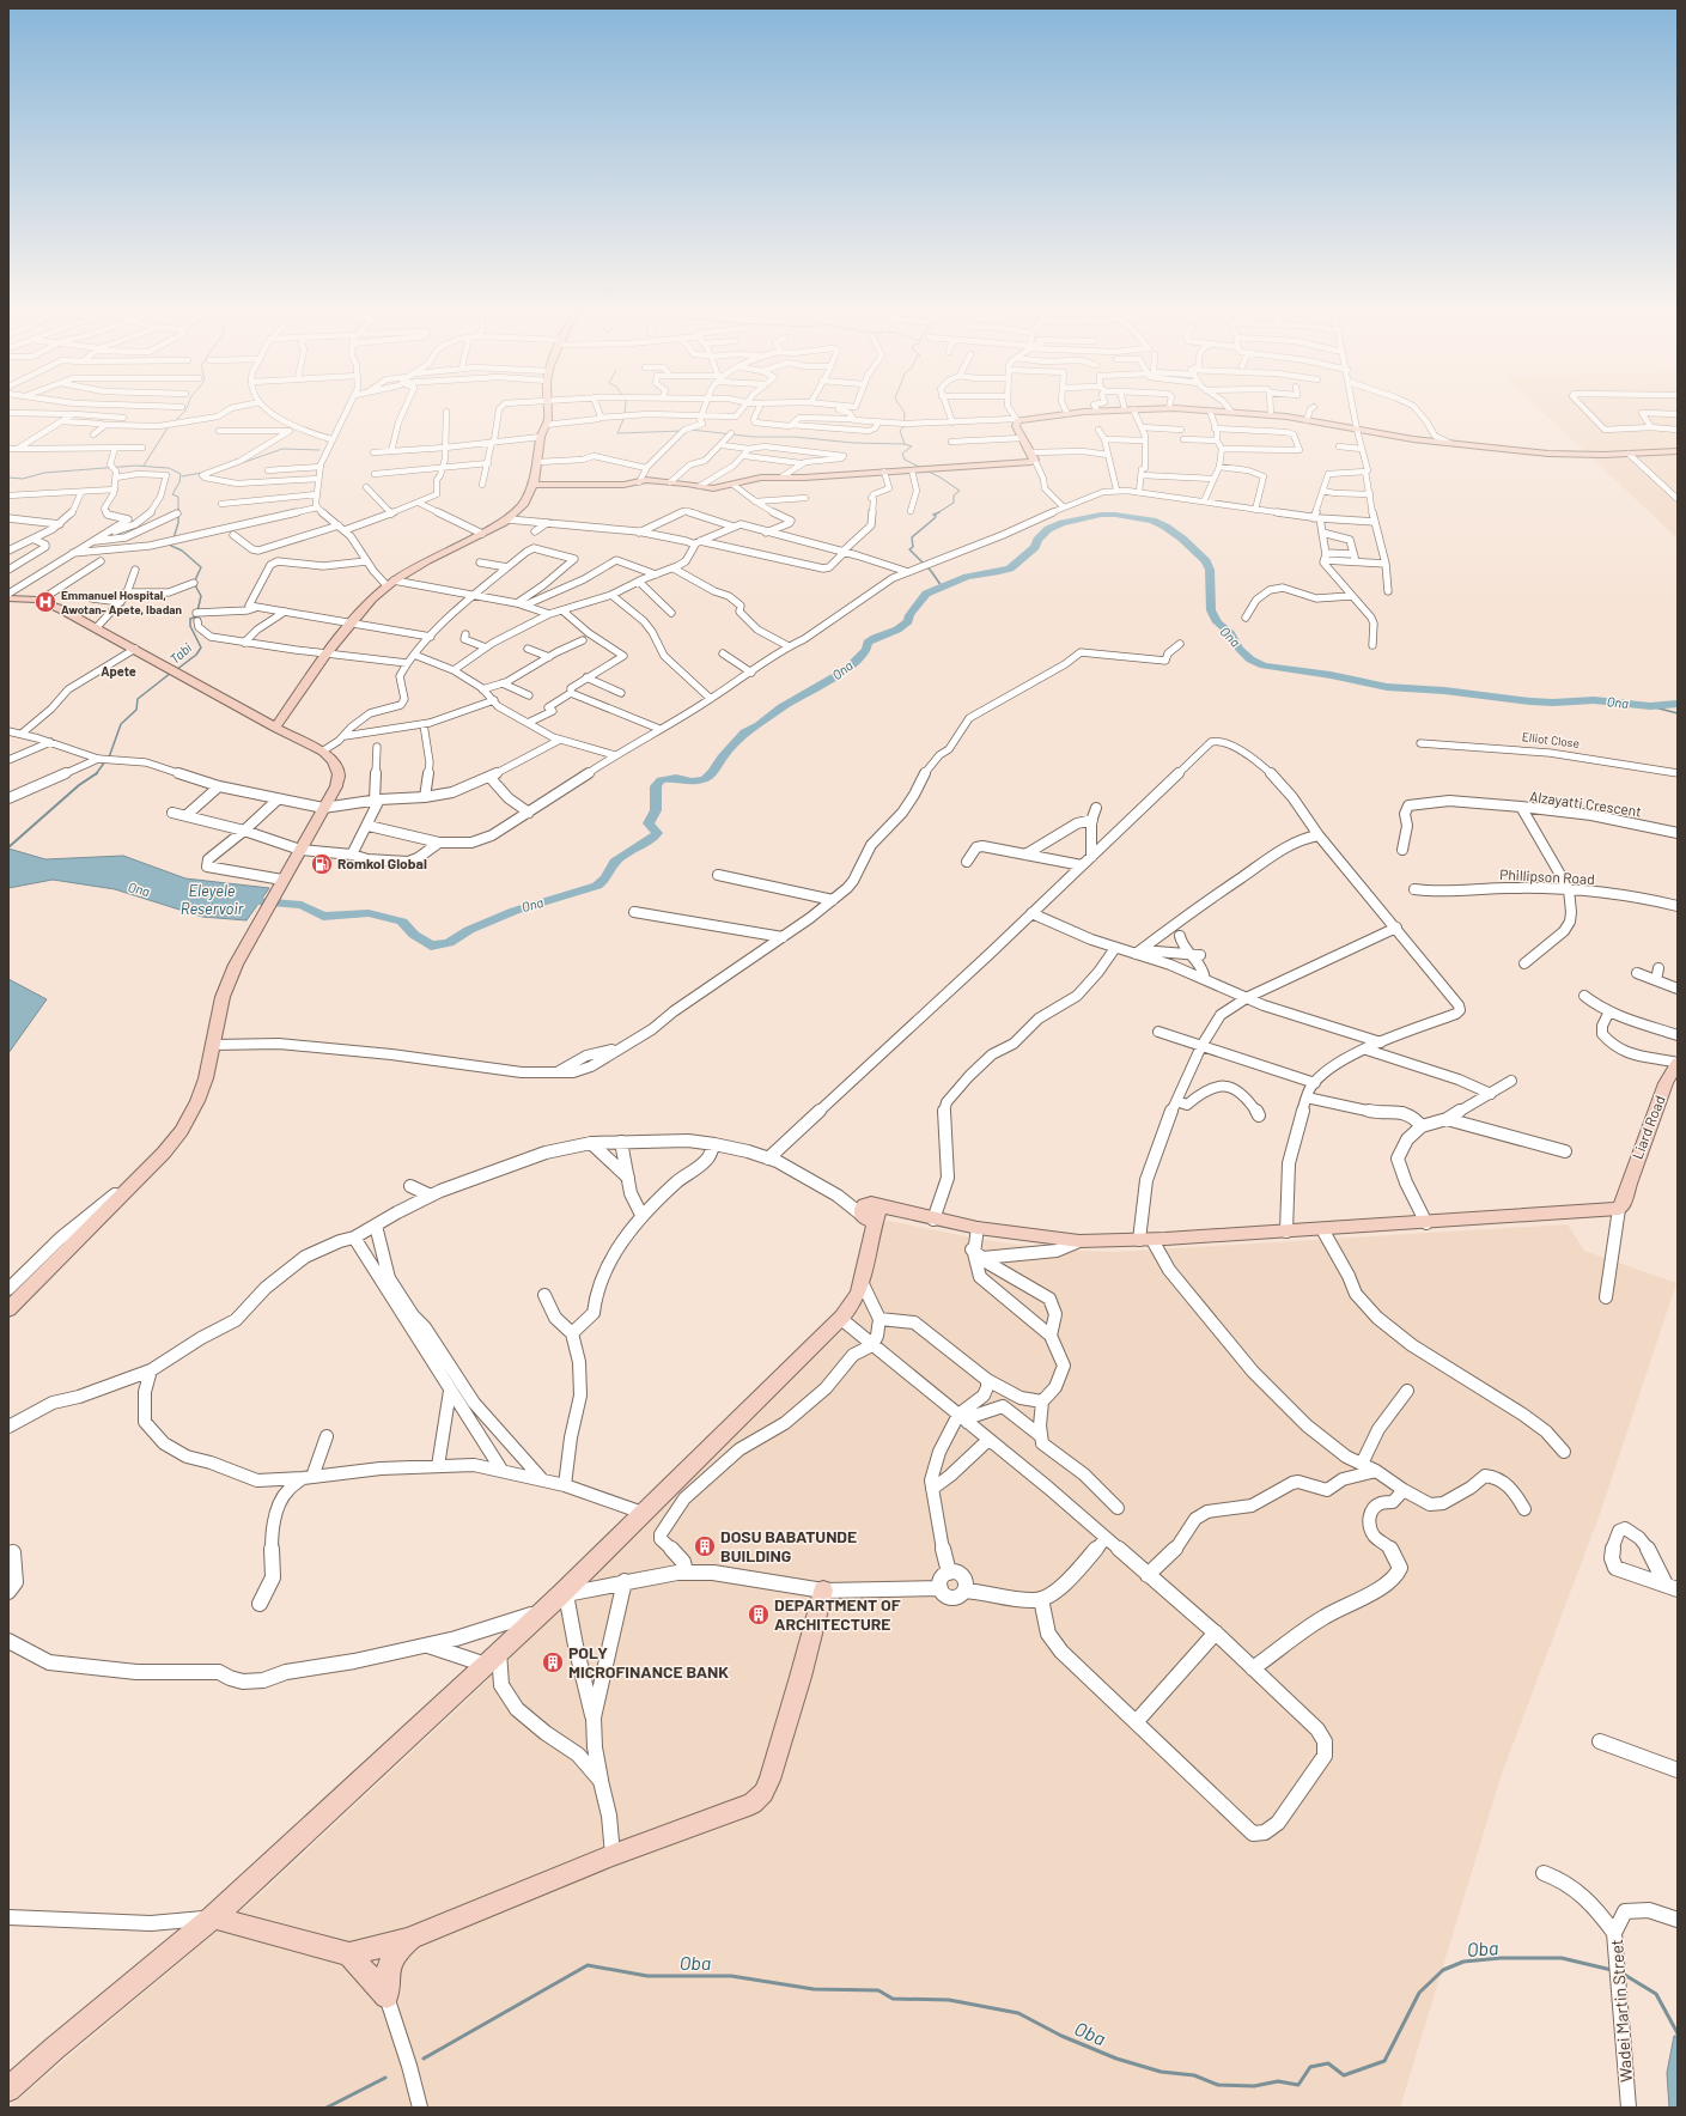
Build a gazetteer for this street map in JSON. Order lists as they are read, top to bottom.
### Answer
{
  "streets": {
    "street": [
      "Elliot Close",
      "Alzayatti Crescent",
      "Phillipson Road",
      "Liard Road",
      "Wadei Martin Street"
    ]
  },
  "crossings": [
    ["Alzayatti Crescent", "Phillipson Road"]
  ],
  "districts": ["Apete"],
  "water": [
    "Ona",
    "Tabi",
    "Eleyele Reservoir",
    "Oba"
  ],
  "places": {
    "hospital": ["Emmanuel Hospital, Awotan- Apete, Ibadan"],
    "fuel station": ["Romkol Global"],
    "building": ["DOSU BABATUNDE BUILDING", "DEPARTMENT OF ARCHITECTURE", "POLY MICROFINANCE BANK"]
  }
}
